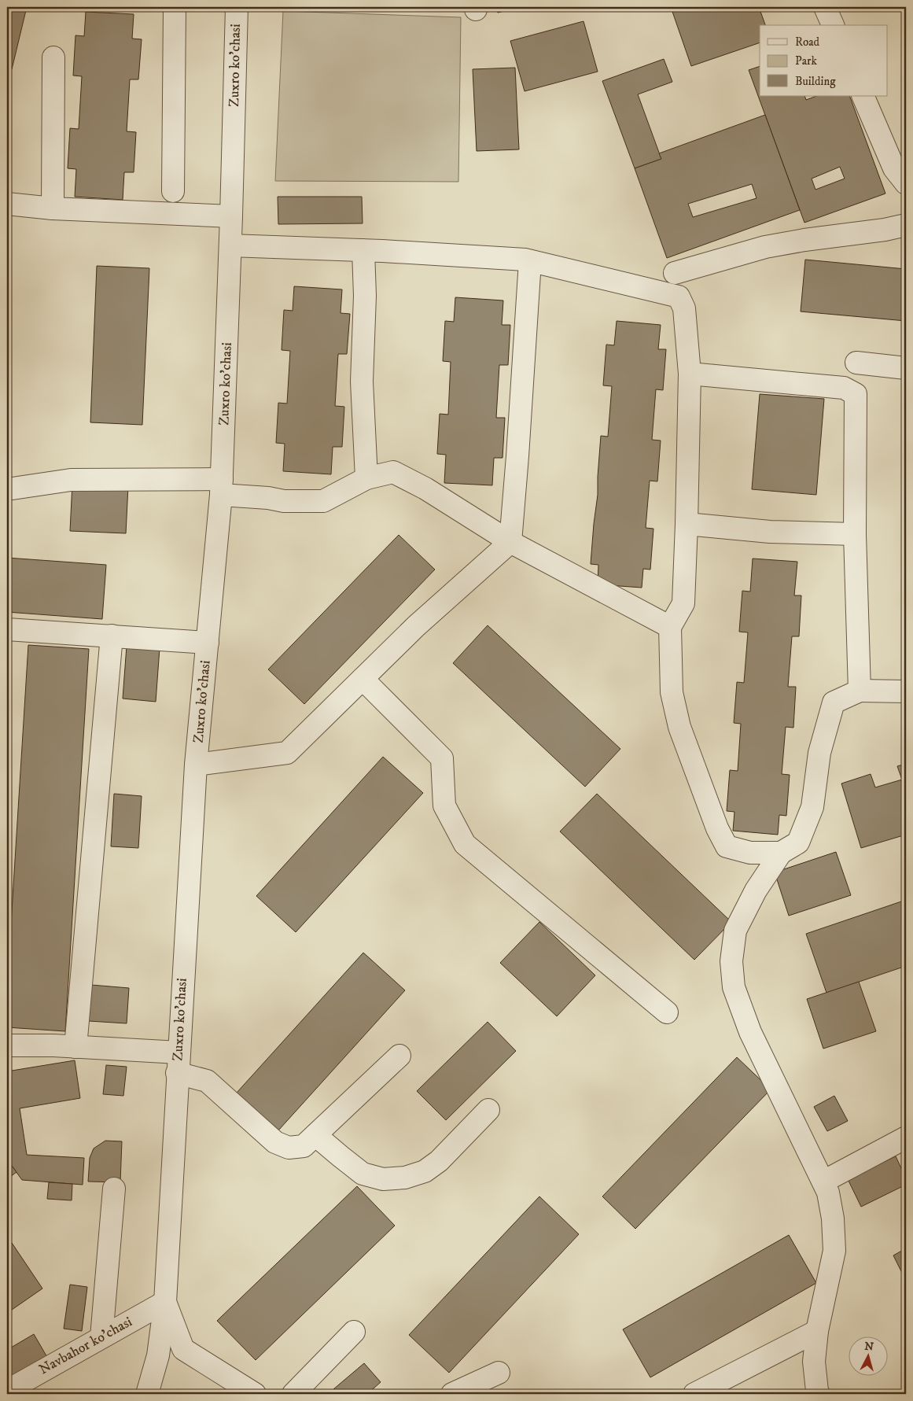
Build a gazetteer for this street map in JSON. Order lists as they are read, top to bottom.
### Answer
{
  "streets": {
    "street": ["Zuxro ko'chasi", "Navbahor ko'chasi"]
  },
  "crossings": [
    ["Zuxro ko'chasi", "Navbahor ko'chasi"]
  ],
  "legend": ["Road", "Park", "Building"],
  "north": "top"
}
